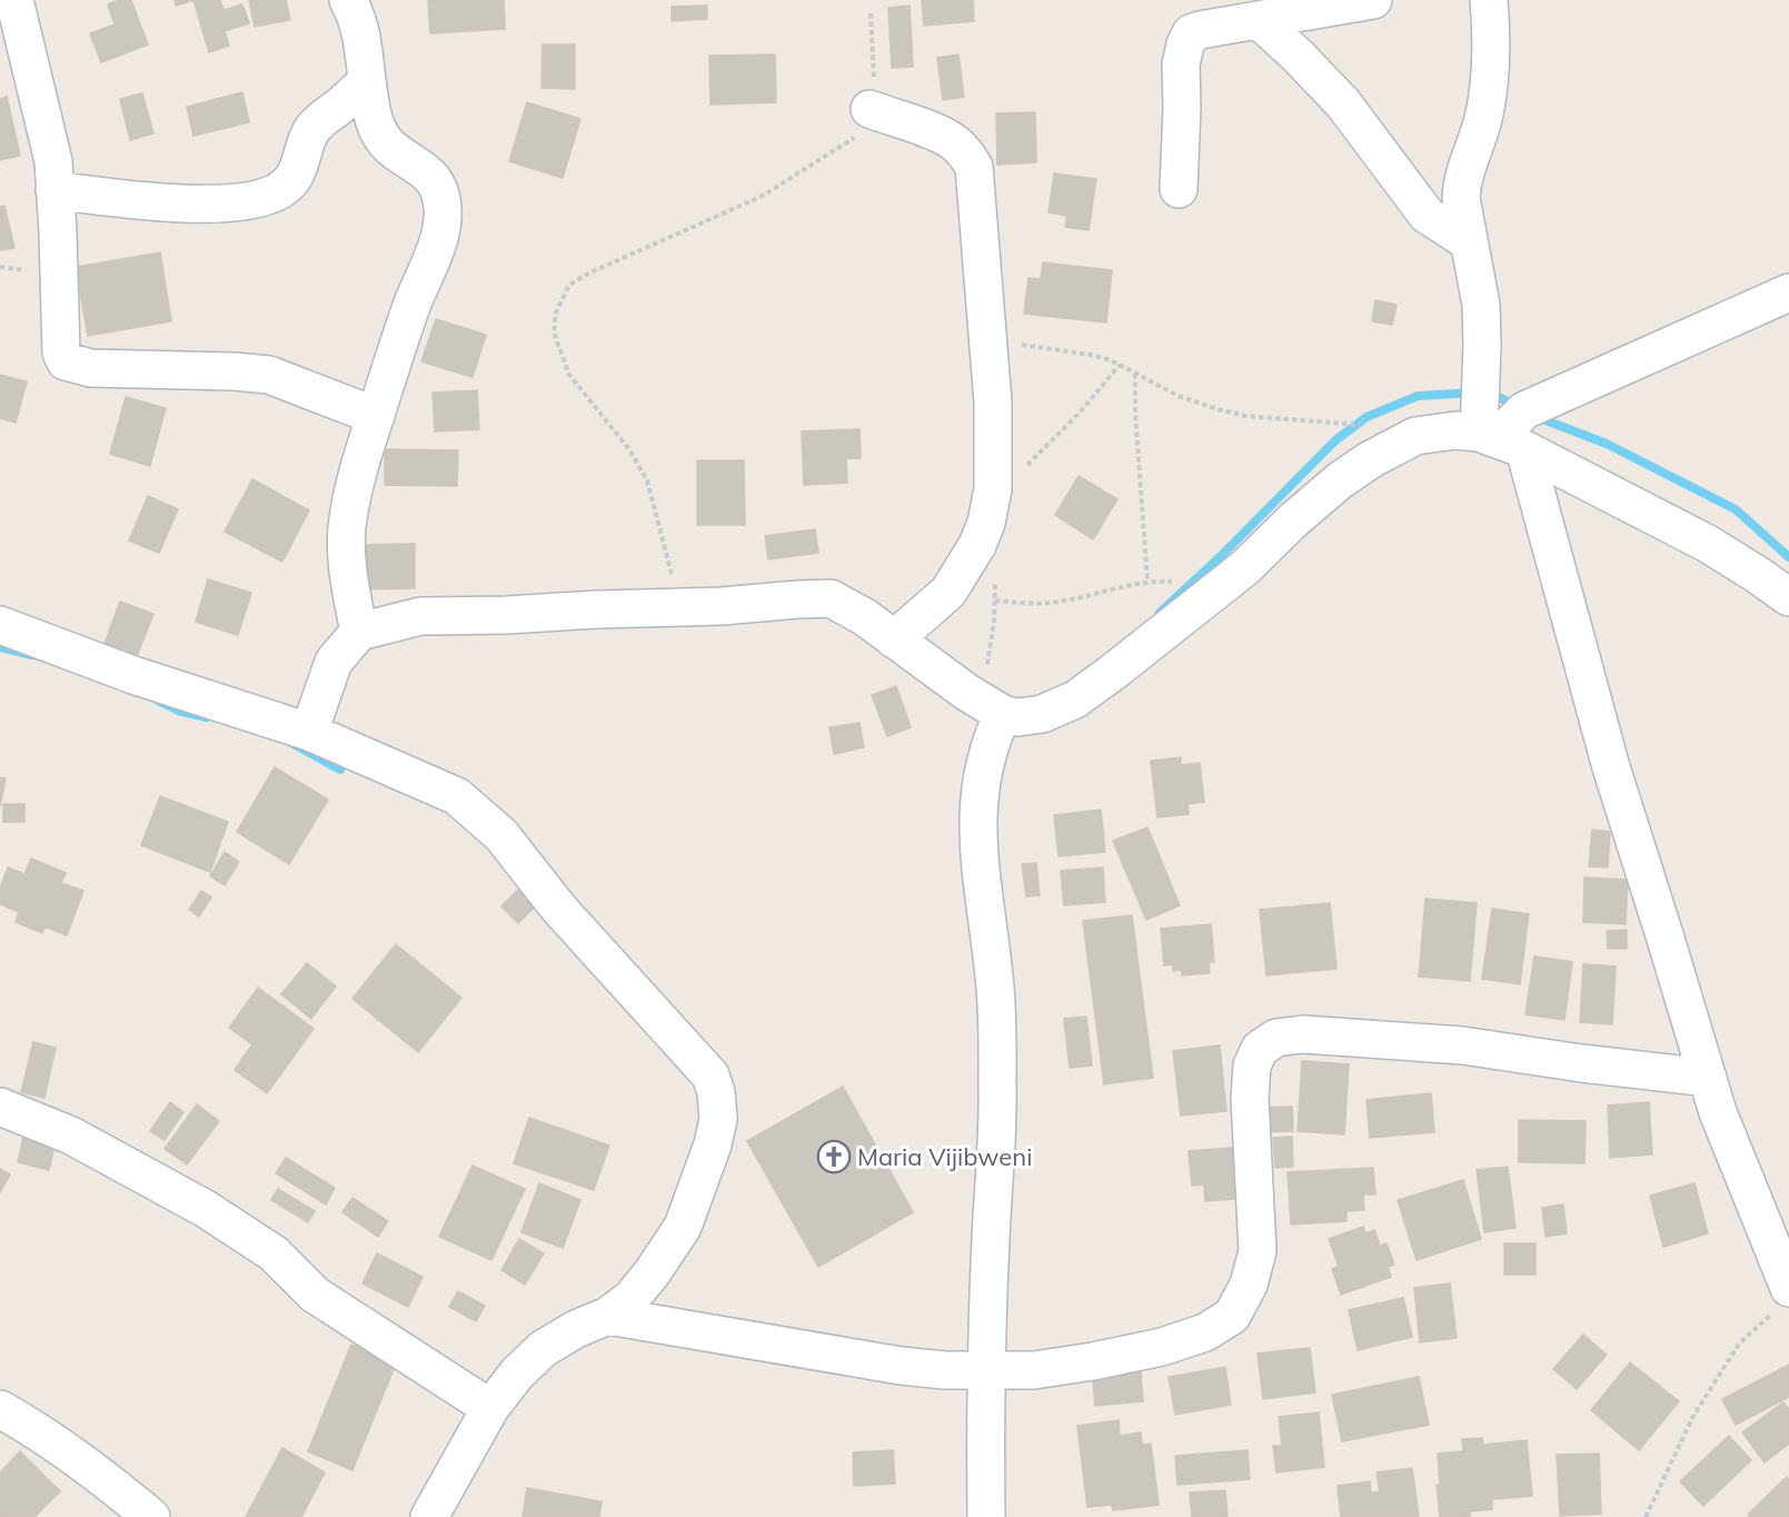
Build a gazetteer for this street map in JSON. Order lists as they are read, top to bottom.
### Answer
{
  "places": {
    "church": ["Maria Vijibweni"]
  }
}
